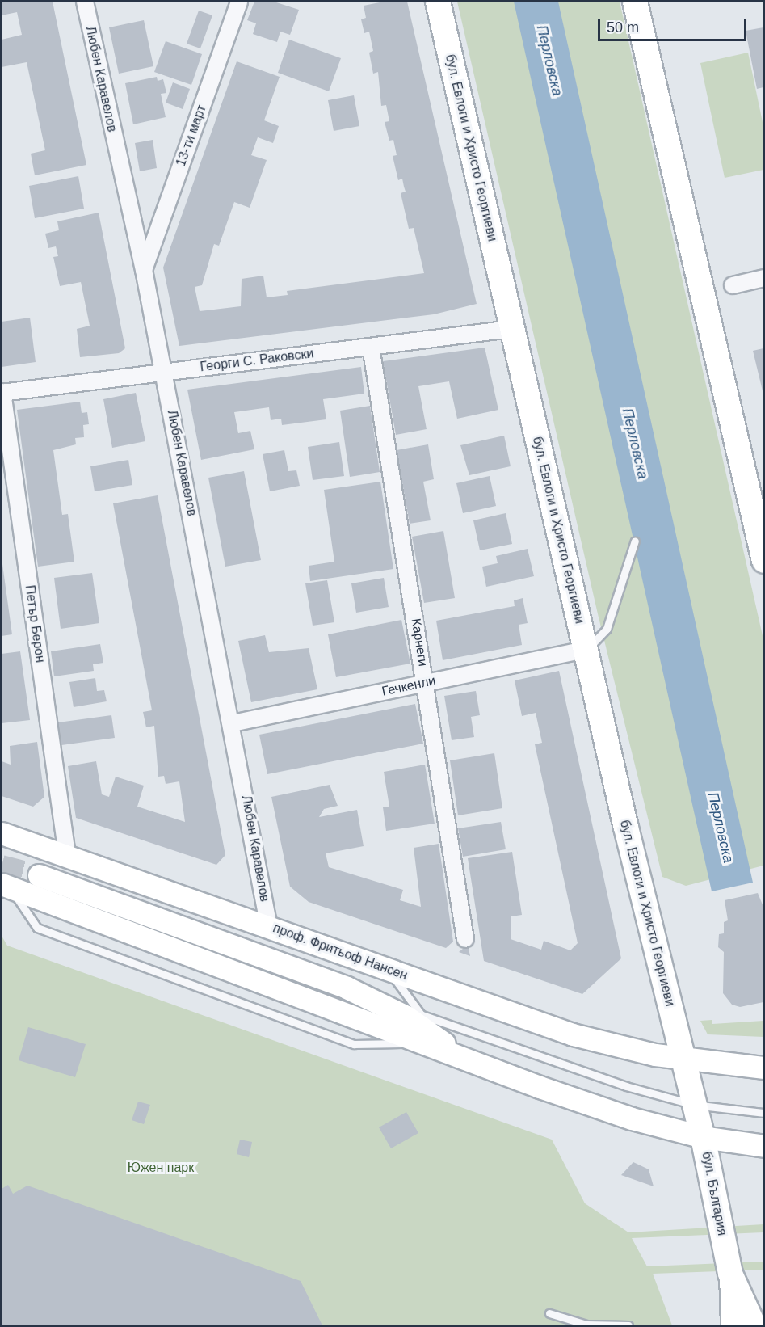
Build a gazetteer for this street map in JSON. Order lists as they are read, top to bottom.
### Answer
{
  "streets": {
    "main road": ["бул. Евлоги и Христо Георгиеви", "проф. Фритьоф Нансен", "бул. България"],
    "street": [
      "Любен Каравелов",
      "13-ти март",
      "Георги С. Раковски",
      "Петър Берон",
      "Карнеги",
      "Гечкенли"
    ]
  },
  "crossings": [
    ["Любен Каравелов", "13-ти март"],
    ["Любен Каравелов", "Георги С. Раковски"],
    ["Любен Каравелов", "Гечкенли"],
    ["Любен Каравелов", "проф. Фритьоф Нансен"],
    ["бул. Евлоги и Христо Георгиеви", "Георги С. Раковски"],
    ["бул. Евлоги и Христо Георгиеви", "Гечкенли"],
    ["бул. Евлоги и Христо Георгиеви", "проф. Фритьоф Нансен"],
    ["бул. Евлоги и Христо Георгиеви", "бул. България"],
    ["Георги С. Раковски", "Петър Берон"],
    ["Георги С. Раковски", "Карнеги"],
    ["Петър Берон", "проф. Фритьоф Нансен"],
    ["Карнеги", "Гечкенли"],
    ["проф. Фритьоф Нансен", "бул. България"]
  ],
  "water": ["Перловска"],
  "parks": ["Южен парк"],
  "scale_bar": "50 m"
}
